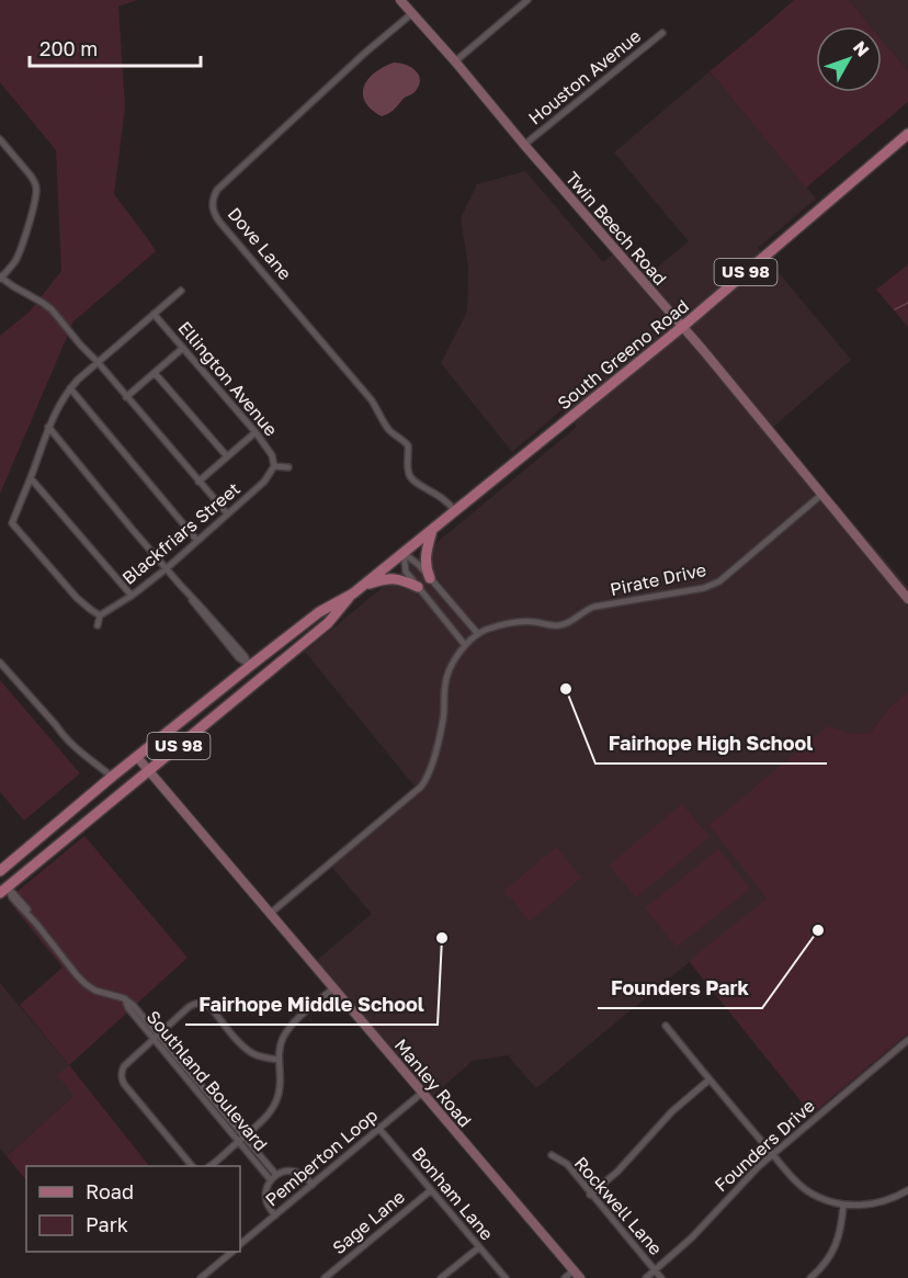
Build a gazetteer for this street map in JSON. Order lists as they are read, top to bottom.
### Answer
{
  "streets": {
    "main road": ["US 98", "South Greeno Road"],
    "street": [
      "Houston Avenue",
      "Twin Beech Road",
      "Dove Lane",
      "Ellington Avenue",
      "Blackfriars Street",
      "Pirate Drive",
      "Southland Boulevard",
      "Manley Road",
      "Founders Drive",
      "Pemberton Loop",
      "Bonham Lane",
      "Rockwell Lane",
      "Sage Lane"
    ]
  },
  "crossings": [
    ["Houston Avenue", "Twin Beech Road"],
    ["Twin Beech Road", "Dove Lane"],
    ["Twin Beech Road", "South Greeno Road"],
    ["Twin Beech Road", "Pirate Drive"],
    ["Dove Lane", "South Greeno Road"],
    ["South Greeno Road", "Southland Boulevard"],
    ["South Greeno Road", "Manley Road"],
    ["Ellington Avenue", "Blackfriars Street"],
    ["Pirate Drive", "Manley Road"],
    ["Manley Road", "Pemberton Loop"],
    ["Founders Drive", "Rockwell Lane"],
    ["Pemberton Loop", "Bonham Lane"],
    ["Bonham Lane", "Sage Lane"]
  ],
  "places": ["Fairhope High School", "Founders Park", "Fairhope Middle School"],
  "legend": ["Road", "Park"],
  "scale_bar": "200 m",
  "north": "top right"
}
